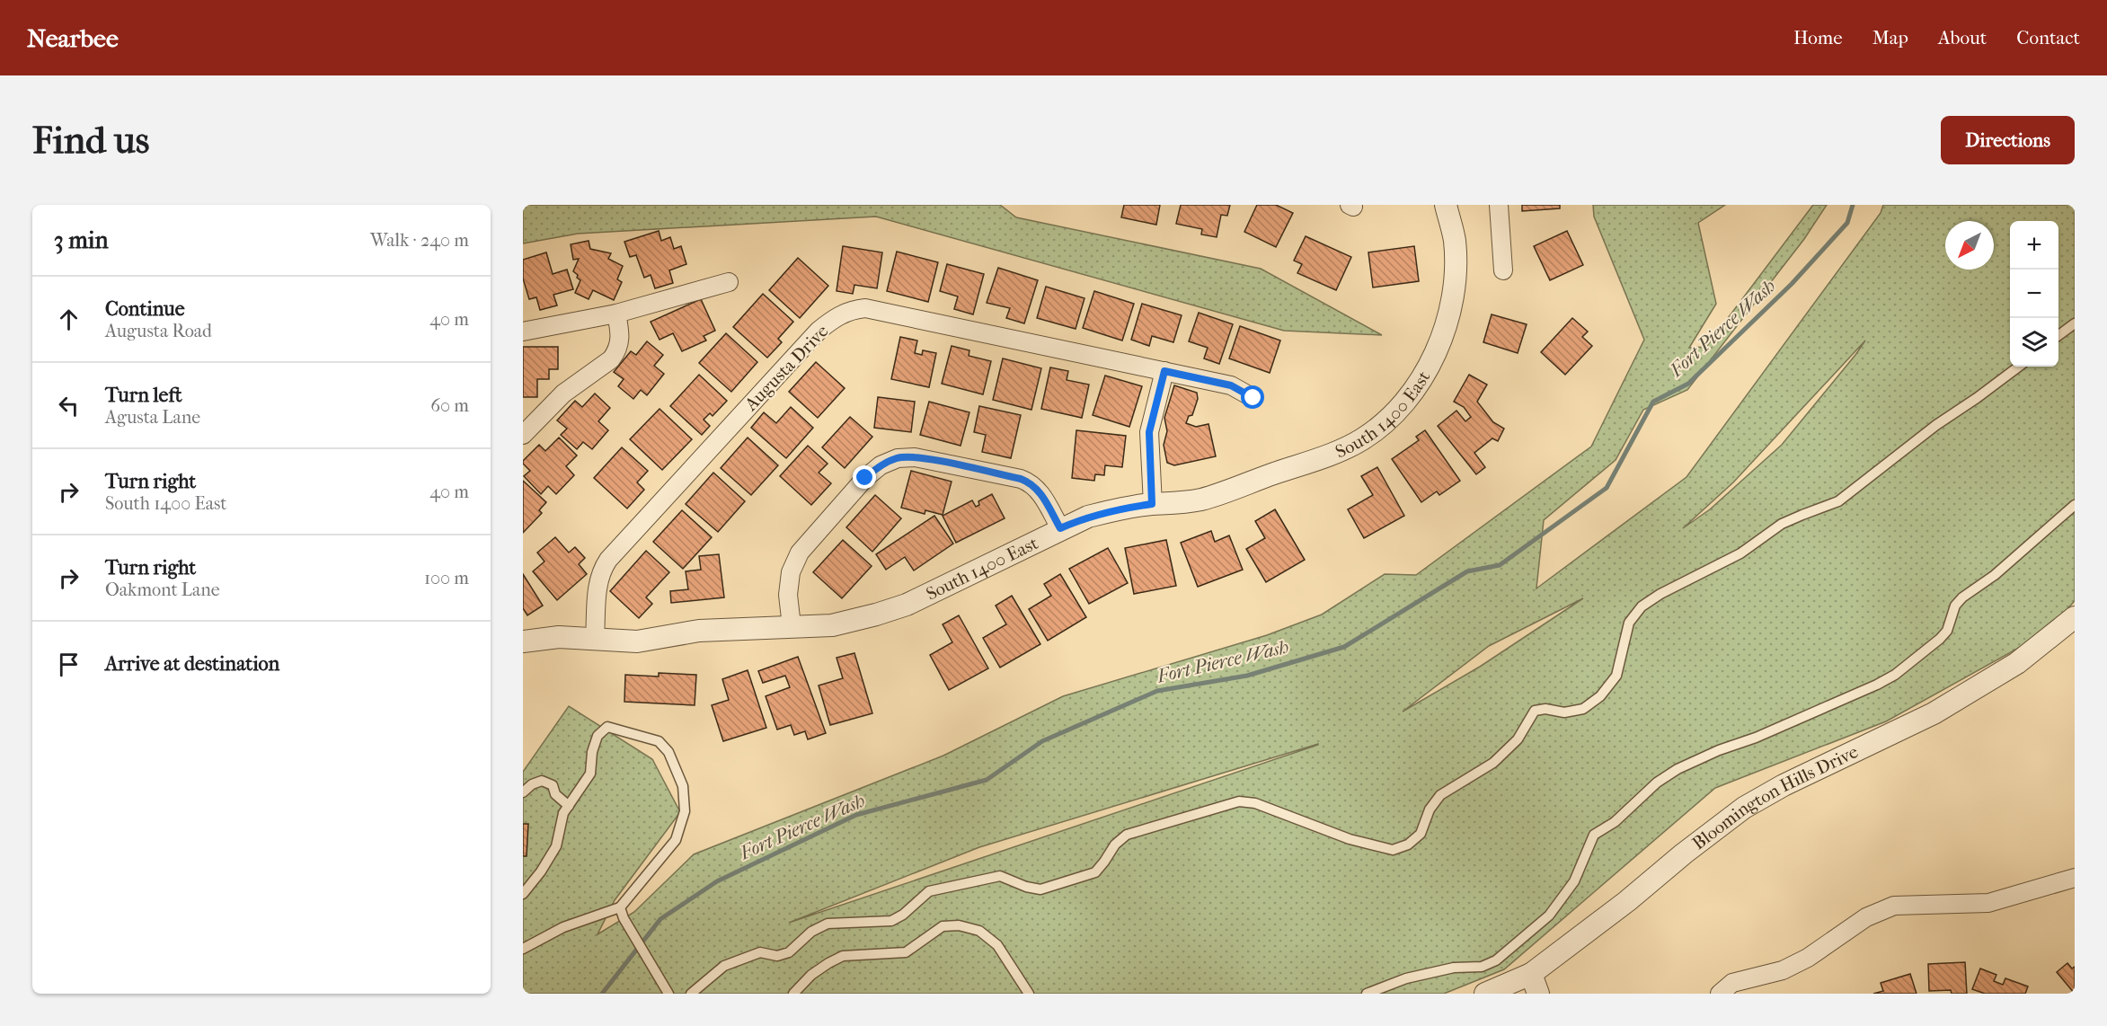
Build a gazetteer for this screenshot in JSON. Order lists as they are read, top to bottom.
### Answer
{
  "streets": {
    "street": ["Augusta Drive", "South 1400 East", "Bloomington Hills Drive"]
  },
  "crossings": [
    ["Augusta Drive", "South 1400 East"]
  ],
  "water": ["Fort Pierce Wash"],
  "north": "bottom left",
  "page": {
    "header": "Nearbee",
    "nav": [
      "Home",
      "Map",
      "About",
      "Contact"
    ],
    "buttons": "Directions",
    "title": "Find us",
    "heading": ["3 min", "Walk · 240 m"],
    "map_buttons": ["+", "−"],
    "list": [
      ["Continue", "Augusta Road", "40 m"],
      ["Turn left", "Agusta Lane", "60 m"],
      ["Turn right", "South 1400 East", "40 m"],
      ["Turn right", "Oakmont Lane", "100 m"],
      "Arrive at destination"
    ]
  }
}
